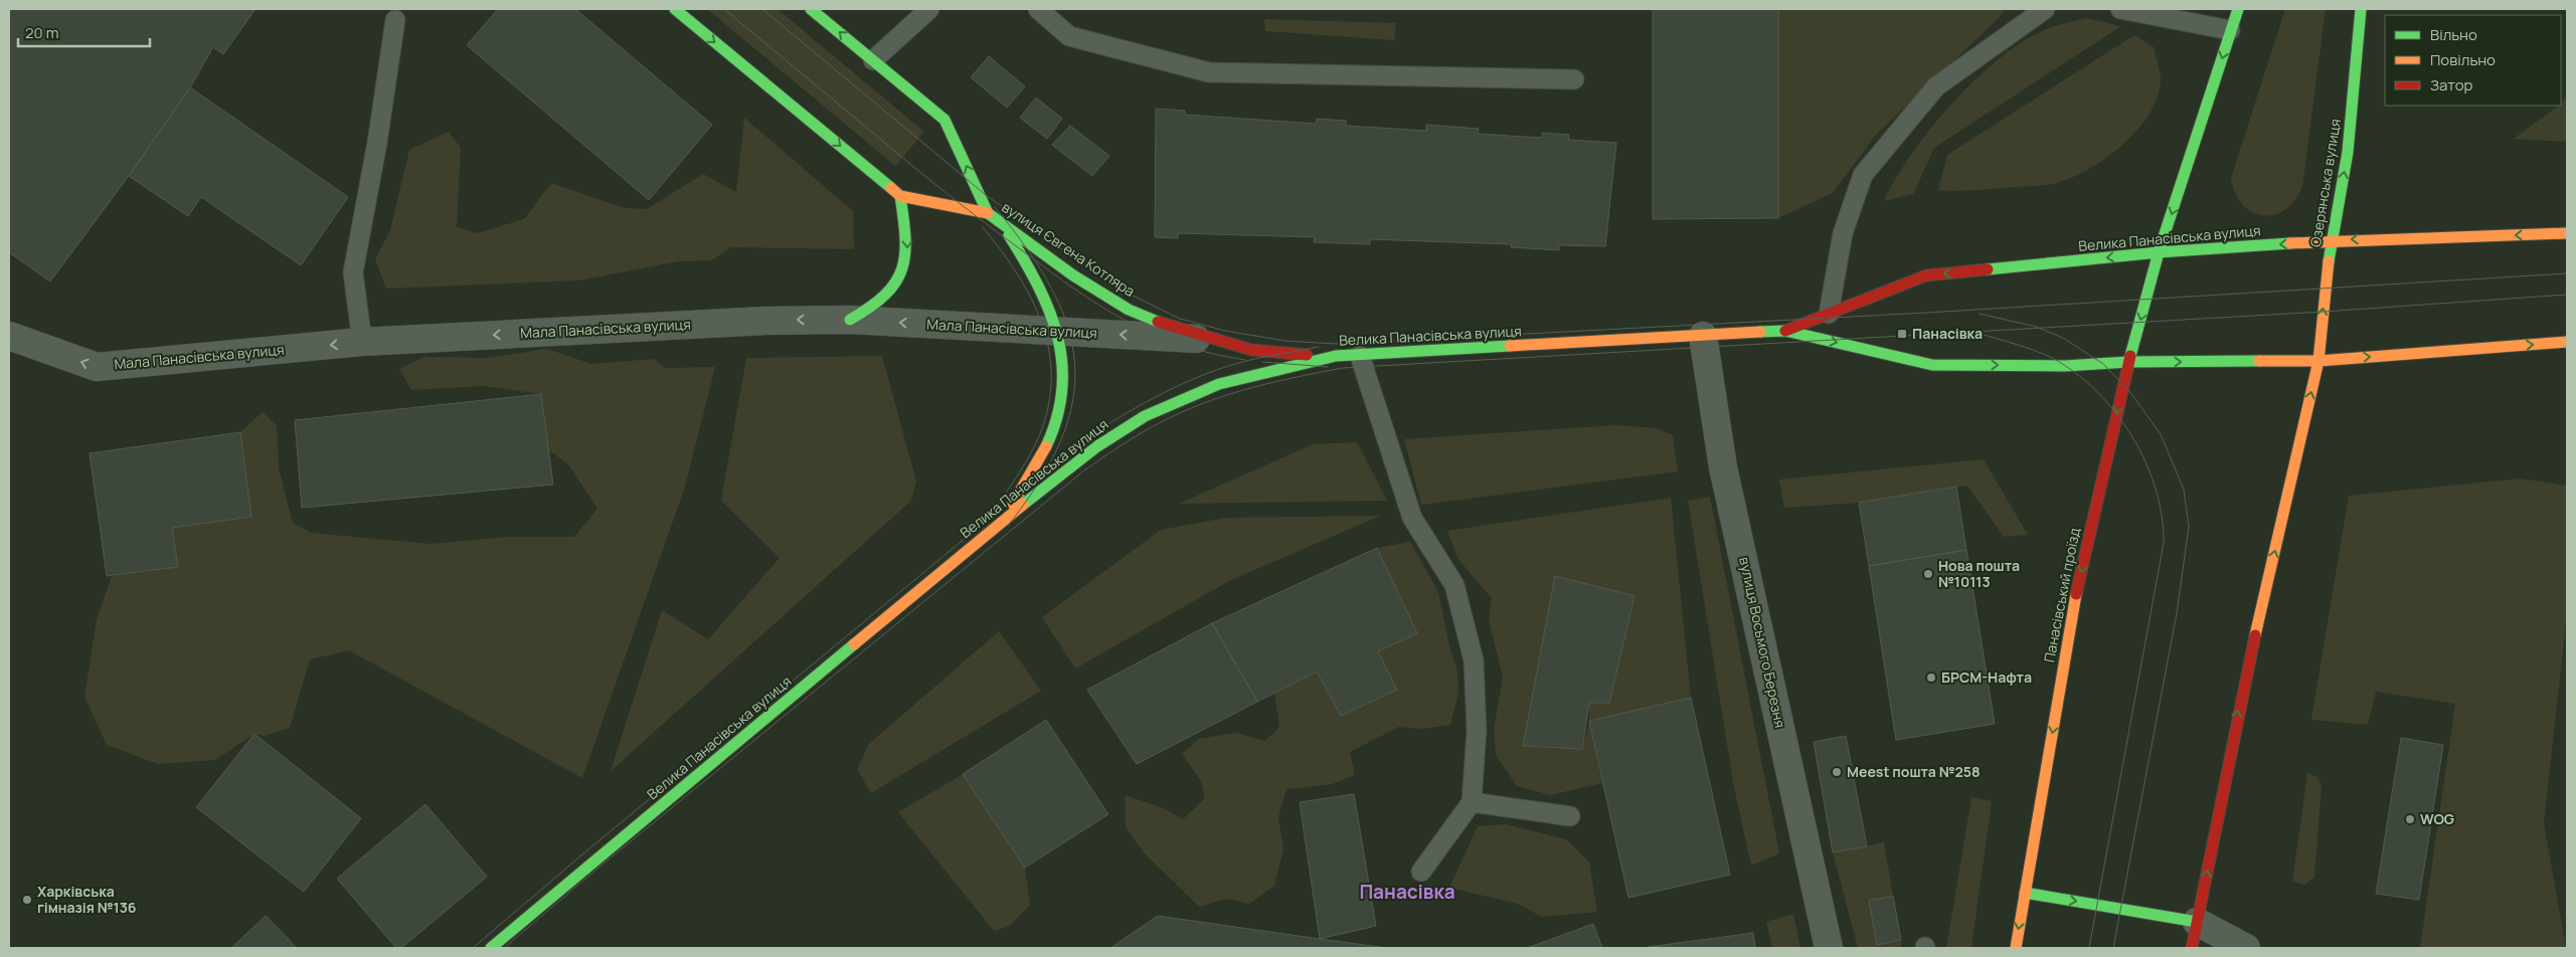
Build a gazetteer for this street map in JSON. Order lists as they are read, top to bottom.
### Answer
{
  "streets": {
    "main road": [
      "Озерянська вулиця",
      "Велика Панасівська вулиця",
      "вулиця Євгена Котляра",
      "Панасівський проїзд"
    ],
    "street": ["Мала Панасівська вулиця", "вулиця Восьмого Березня"]
  },
  "crossings": [
    ["Озерянська вулиця", "Велика Панасівська вулиця"],
    ["Велика Панасівська вулиця", "вулиця Євгена Котляра"],
    ["Велика Панасівська вулиця", "Панасівський проїзд"],
    ["Велика Панасівська вулиця", "вулиця Восьмого Березня"],
    ["вулиця Євгена Котляра", "Мала Панасівська вулиця"]
  ],
  "one_way": ["Озерянська вулиця", "Мала Панасівська вулиця", "Панасівський проїзд"],
  "districts": ["Панасівка"],
  "places": {
    "transit": ["Панасівка"],
    "other": [
      "Нова пошта №10113",
      "БРСМ-Нафта",
      "Meest пошта №258",
      "WOG",
      "Харківська гімназія №136"
    ]
  },
  "legend": ["Вільно", "Повільно", "Затор"],
  "scale_bar": "20 m"
}
